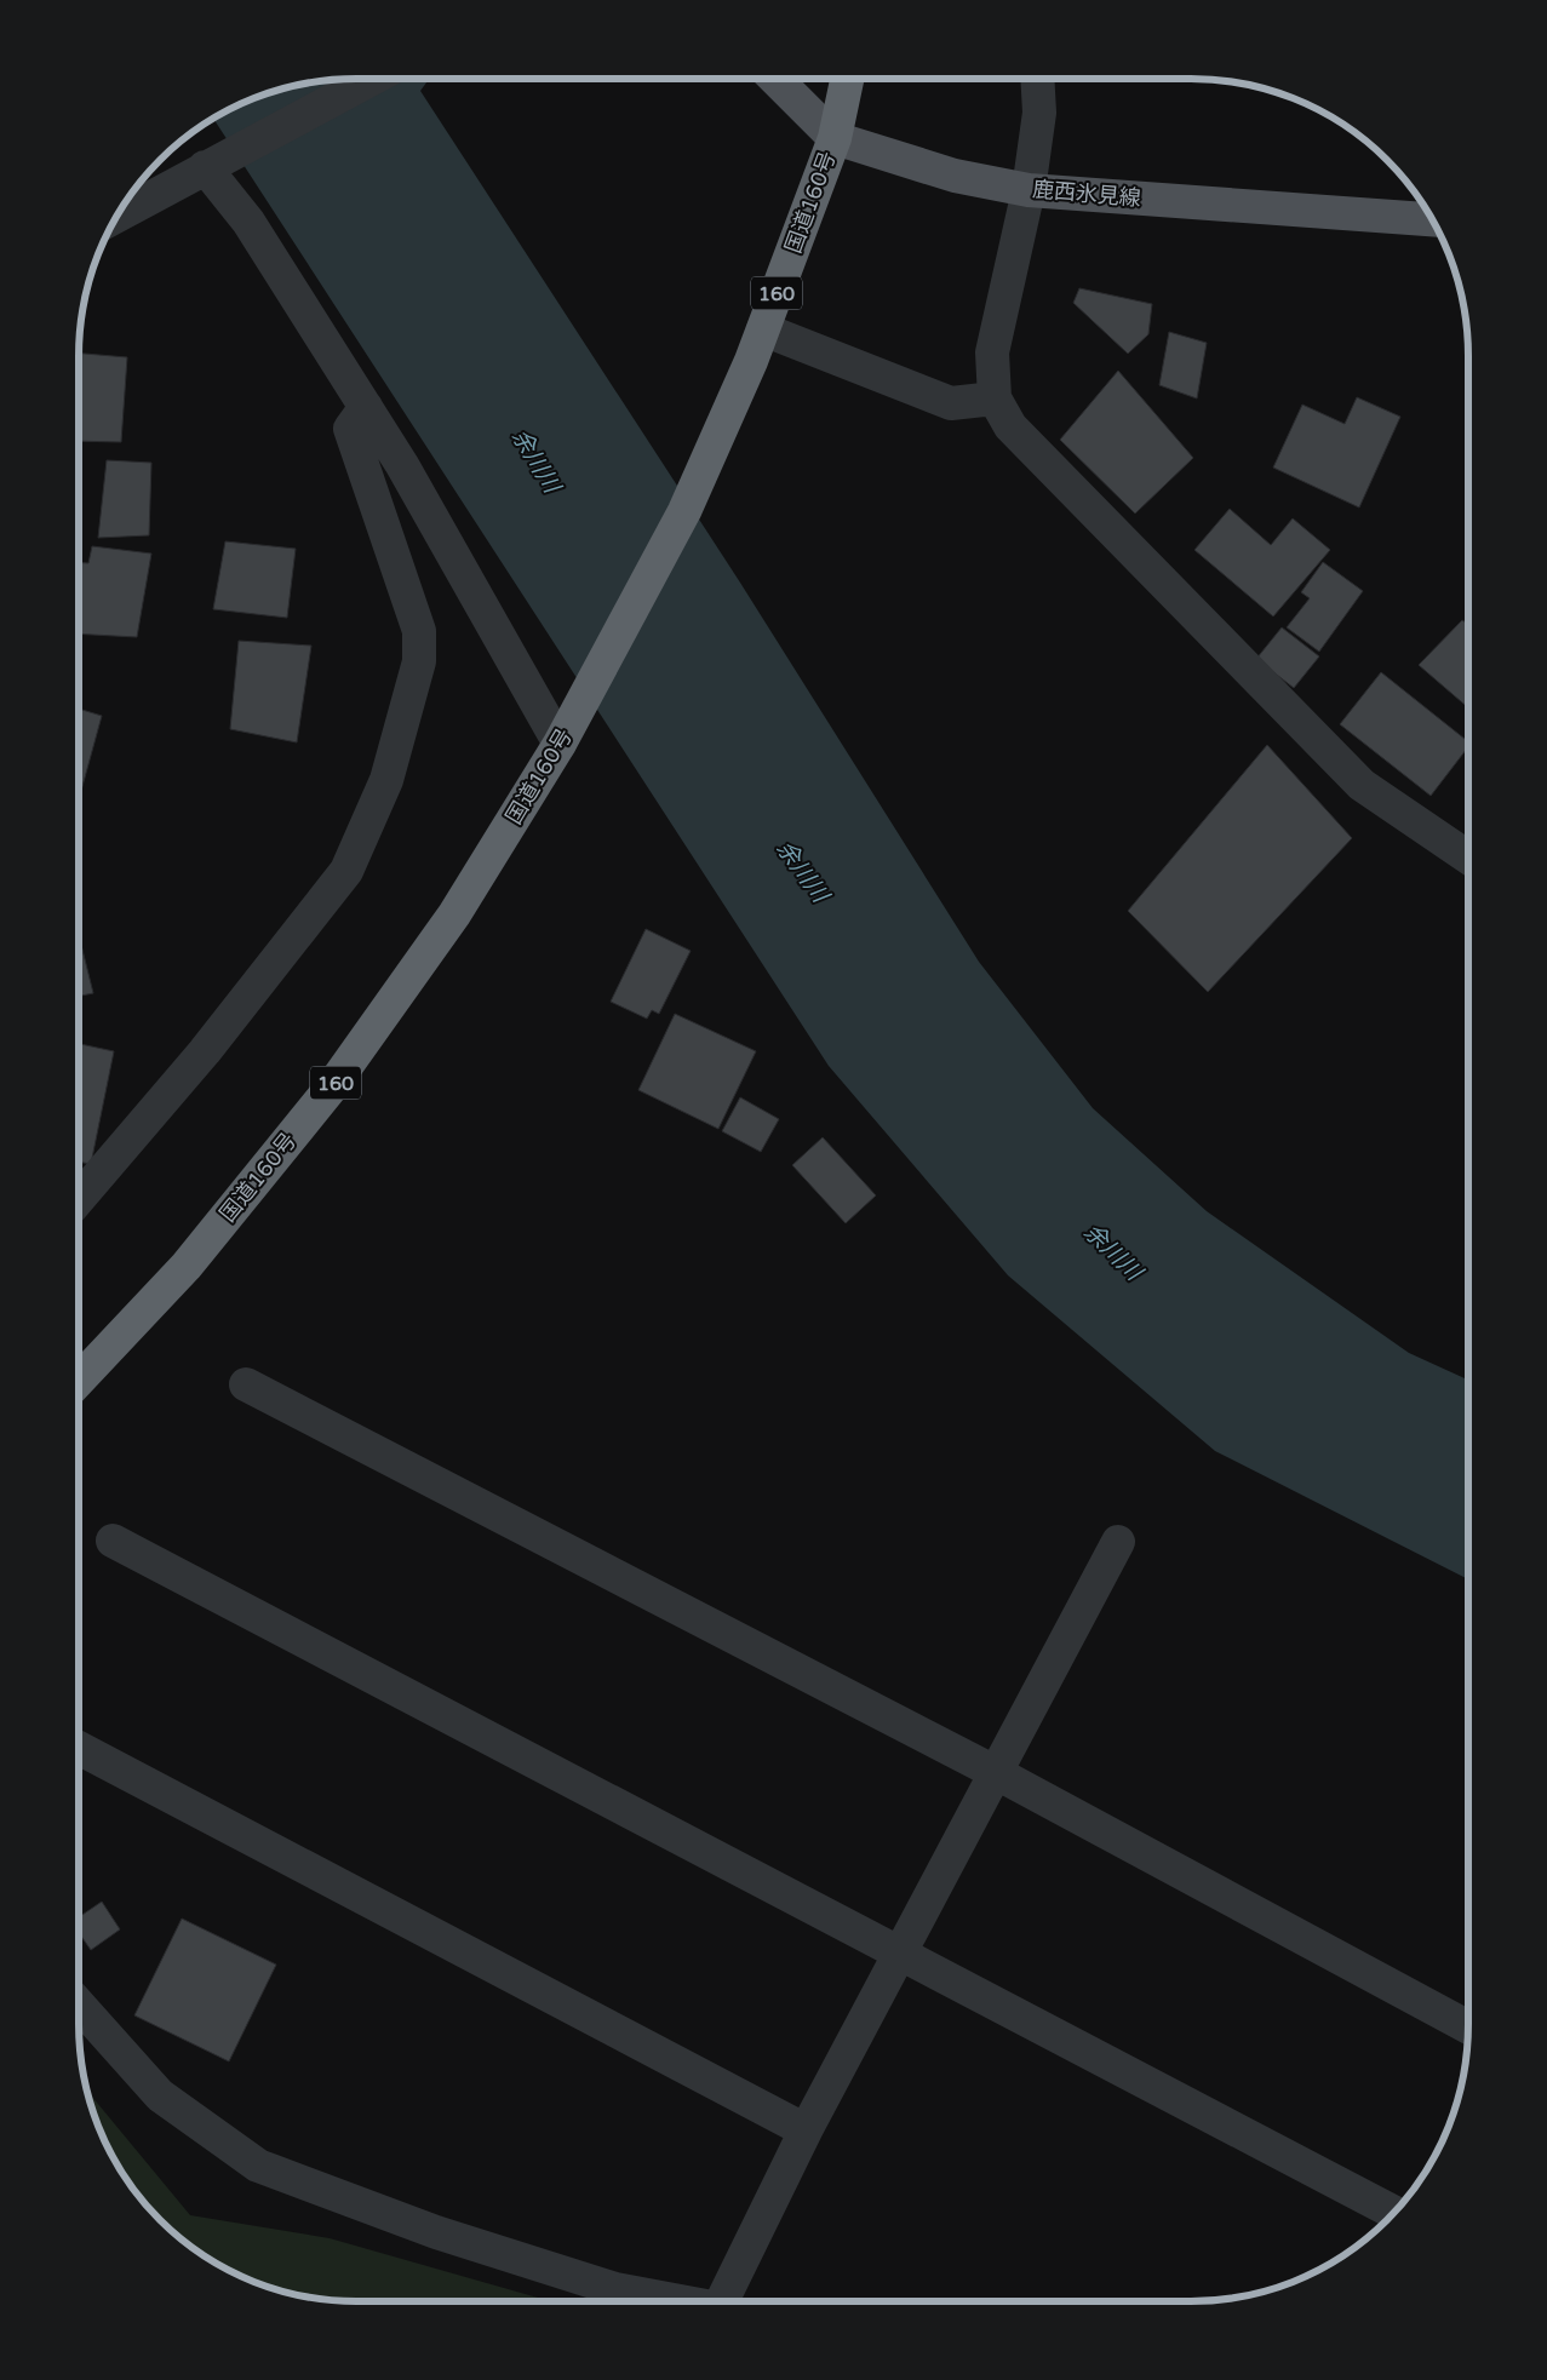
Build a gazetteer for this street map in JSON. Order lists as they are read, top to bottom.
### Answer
{
  "streets": {
    "highway": ["国道160号", "160"],
    "main road": ["鹿西氷見線"]
  },
  "crossings": [
    ["鹿西氷見線", "国道160号"]
  ],
  "water": ["余川川"]
}
